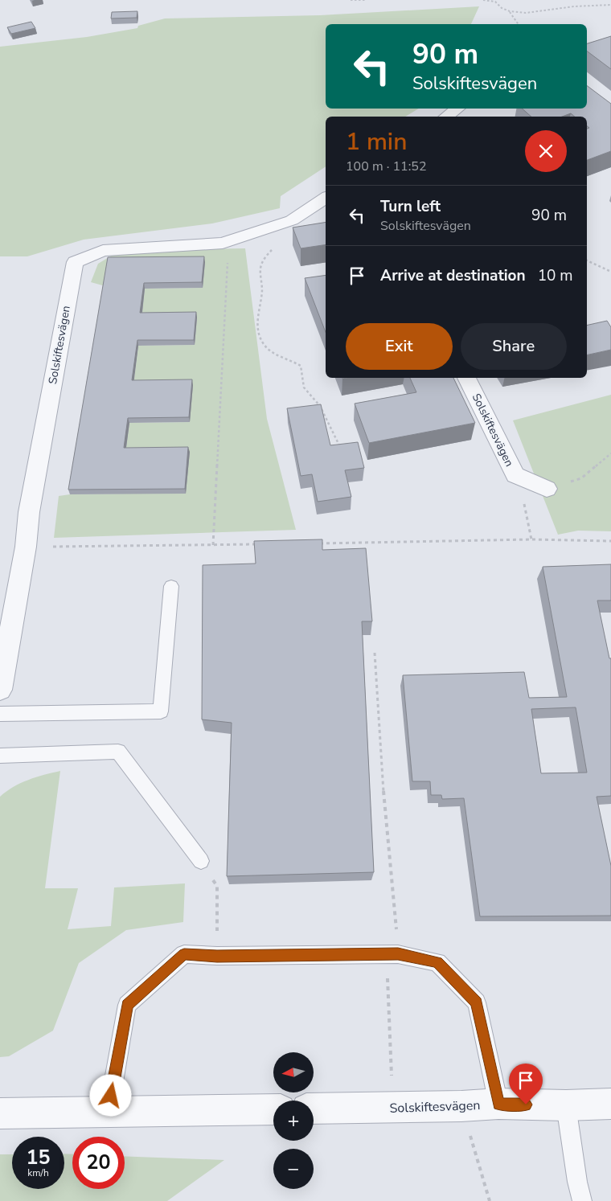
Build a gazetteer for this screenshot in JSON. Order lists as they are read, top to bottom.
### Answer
{
  "streets": {
    "street": ["Solskiftesvägen"]
  },
  "north": "left",
  "page": {
    "turn": ["90 m", "Solskiftesvägen"],
    "heading": ["1 min", "100 m · 11:52"],
    "list": [
      {
        "name": "Turn left",
        "note": "Solskiftesvägen",
        "value": "90 m"
      },
      {
        "name": "Arrive at destination",
        "value": "10 m"
      }
    ],
    "buttons": ["Exit", "Share"],
    "map_buttons": ["+", "−"],
    "speed": "15 km/h",
    "limit": "20"
  }
}
